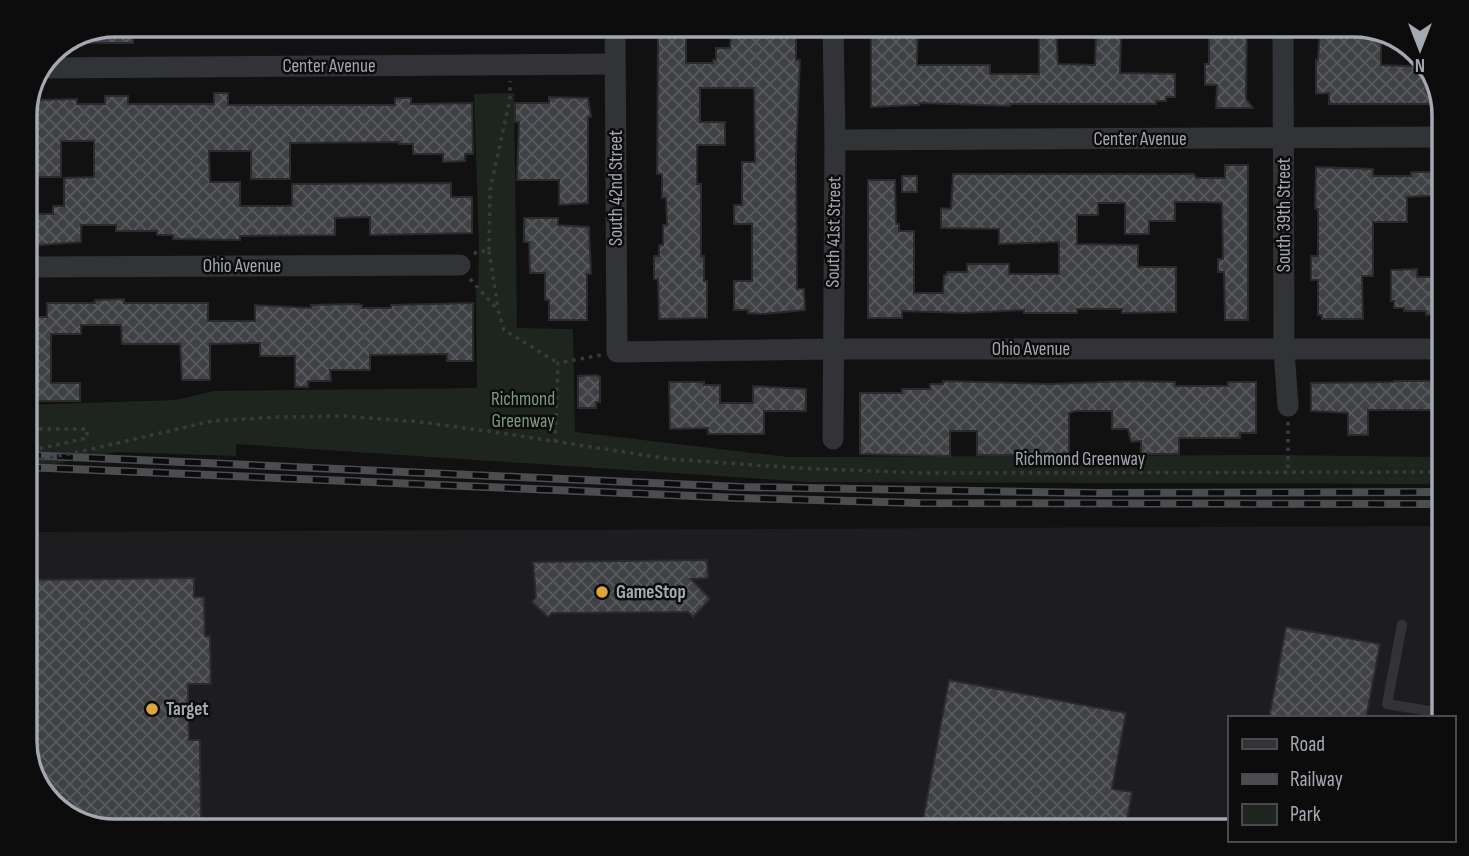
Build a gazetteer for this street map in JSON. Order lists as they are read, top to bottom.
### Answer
{
  "streets": {
    "street": [
      "Center Avenue",
      "South 42nd Street",
      "South 39th Street",
      "South 41st Street",
      "Ohio Avenue"
    ],
    "path": ["Richmond Greenway"]
  },
  "crossings": [
    ["Center Avenue", "South 42nd Street"],
    ["Center Avenue", "South 39th Street"],
    ["Center Avenue", "South 41st Street"],
    ["South 42nd Street", "Ohio Avenue"],
    ["South 39th Street", "Ohio Avenue"],
    ["South 41st Street", "Ohio Avenue"]
  ],
  "parks": ["Richmond Greenway"],
  "places": ["GameStop", "Target"],
  "legend": ["Road", "Railway", "Park"],
  "north": "bottom"
}
